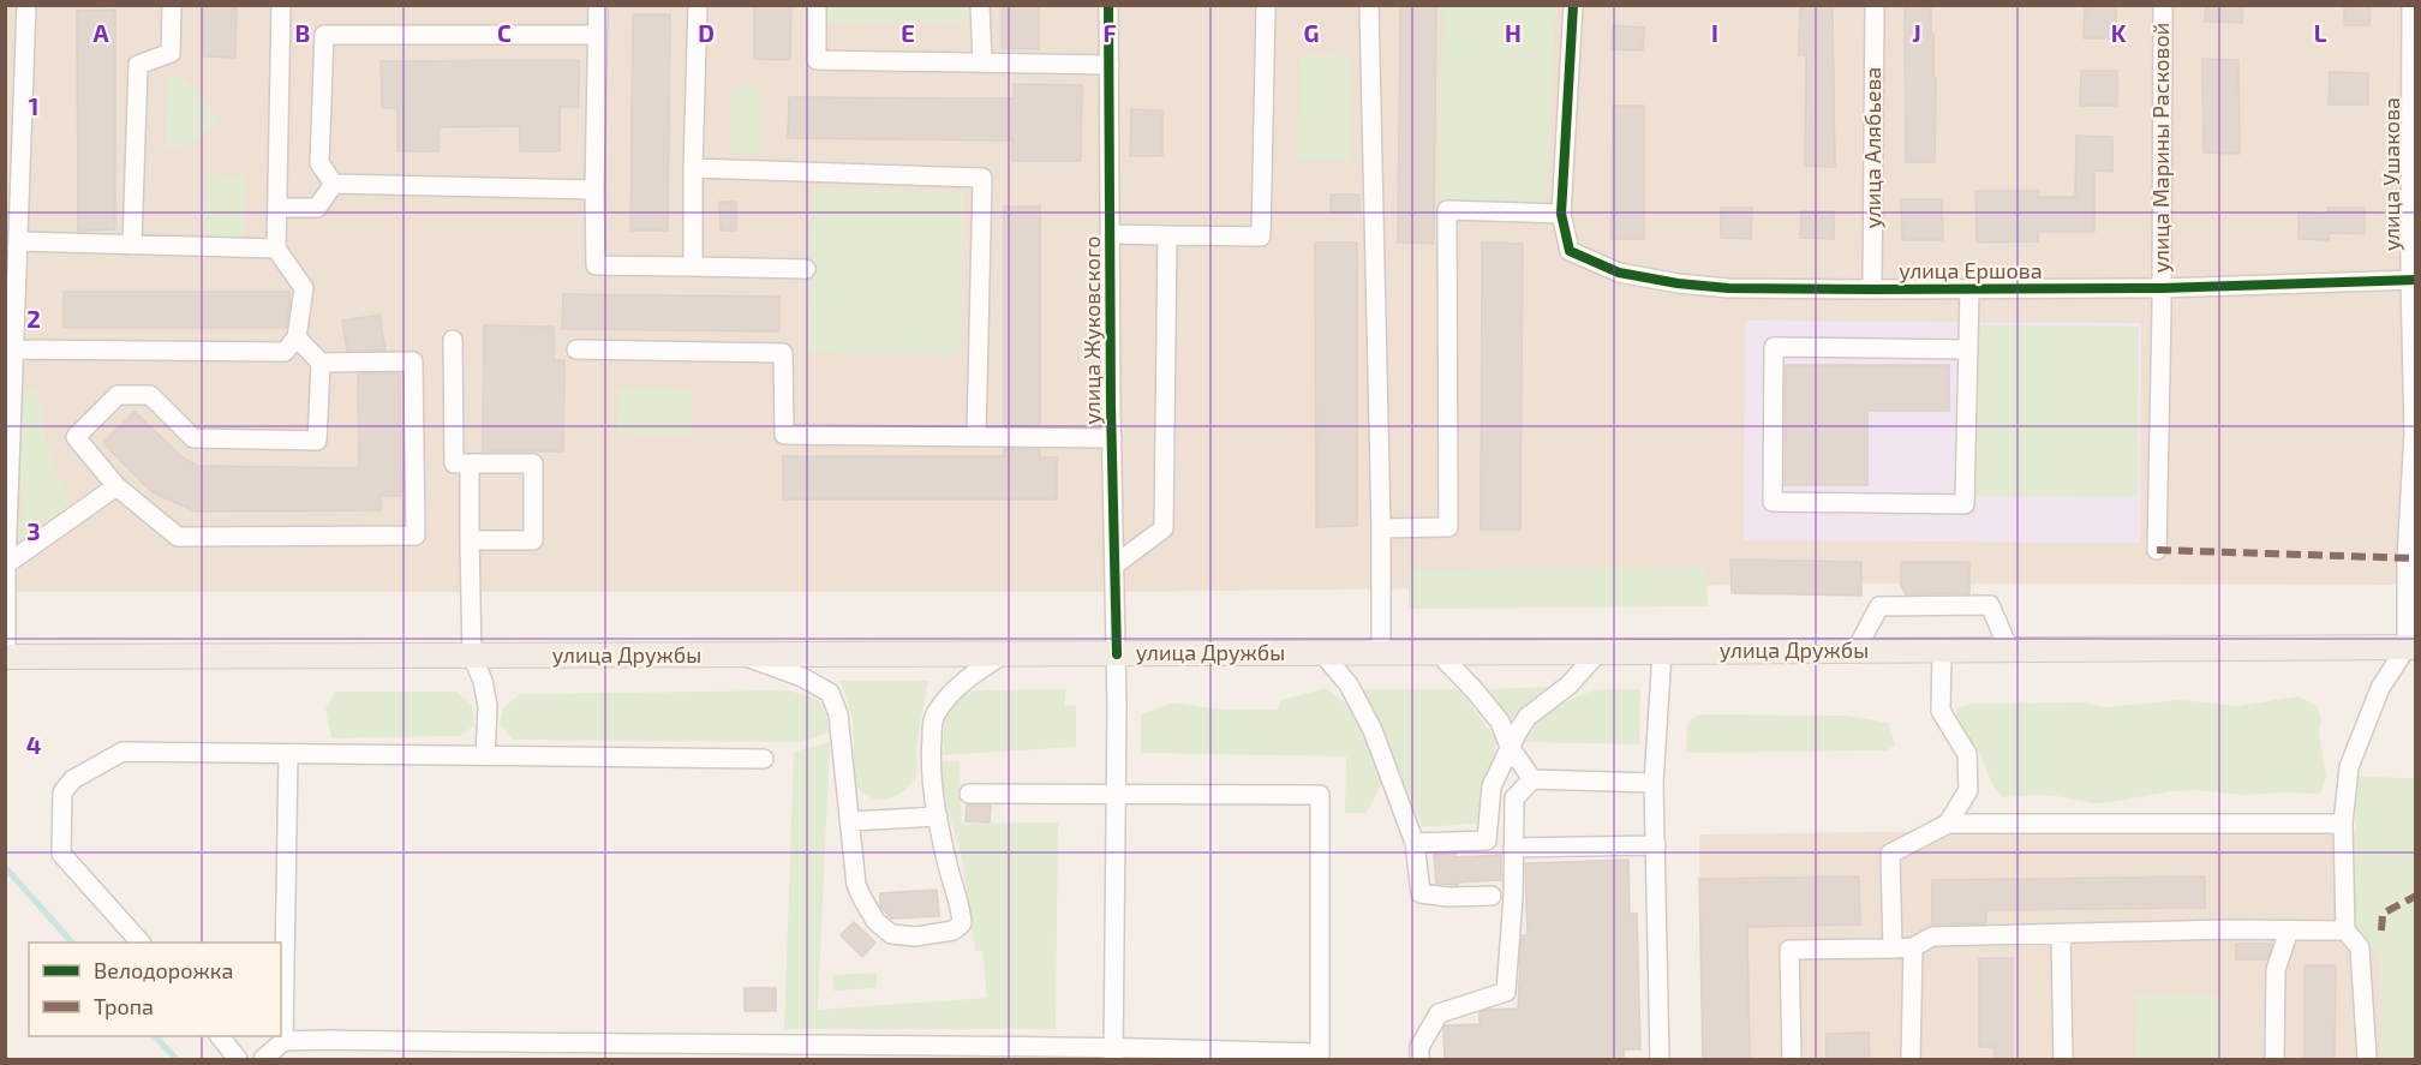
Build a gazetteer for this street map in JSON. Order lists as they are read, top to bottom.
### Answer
{
  "streets": {
    "main road": ["улица Дружбы"],
    "street": [
      "улица Алябьева",
      "улица Марины Расковой",
      "улица Ушакова",
      "улица Ершова",
      "улица Жуковского"
    ]
  },
  "crossings": [
    ["улица Алябьева", "улица Ершова"],
    ["улица Марины Расковой", "улица Ершова"],
    ["улица Ушакова", "улица Ершова"],
    ["улица Ушакова", "улица Дружбы"],
    ["улица Жуковского", "улица Дружбы"]
  ],
  "legend": ["Велодорожка", "Тропа"],
  "grid": {
    "columns": [
      "A",
      "B",
      "C",
      "D",
      "E",
      "F",
      "G",
      "H",
      "I",
      "J",
      "K",
      "L"
    ],
    "rows": [
      "1",
      "2",
      "3",
      "4"
    ]
  }
}
